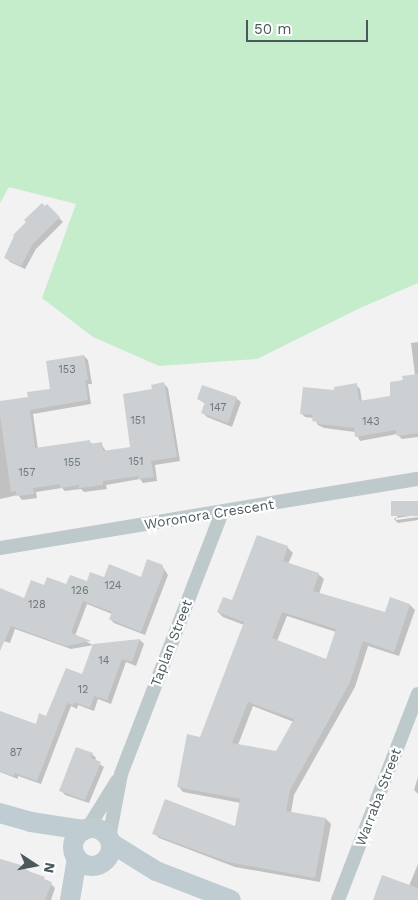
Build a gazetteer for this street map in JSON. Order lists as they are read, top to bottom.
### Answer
{
  "streets": {
    "street": ["Woronora Crescent", "Taplan Street", "Warraba Street"]
  },
  "crossings": [
    ["Woronora Crescent", "Taplan Street"]
  ],
  "house_numbers": [
    "153",
    "147",
    "151",
    "143",
    "151",
    "155",
    "157",
    "124",
    "126",
    "128",
    "14",
    "12",
    "87"
  ],
  "scale_bar": "50 m",
  "north": "right"
}
